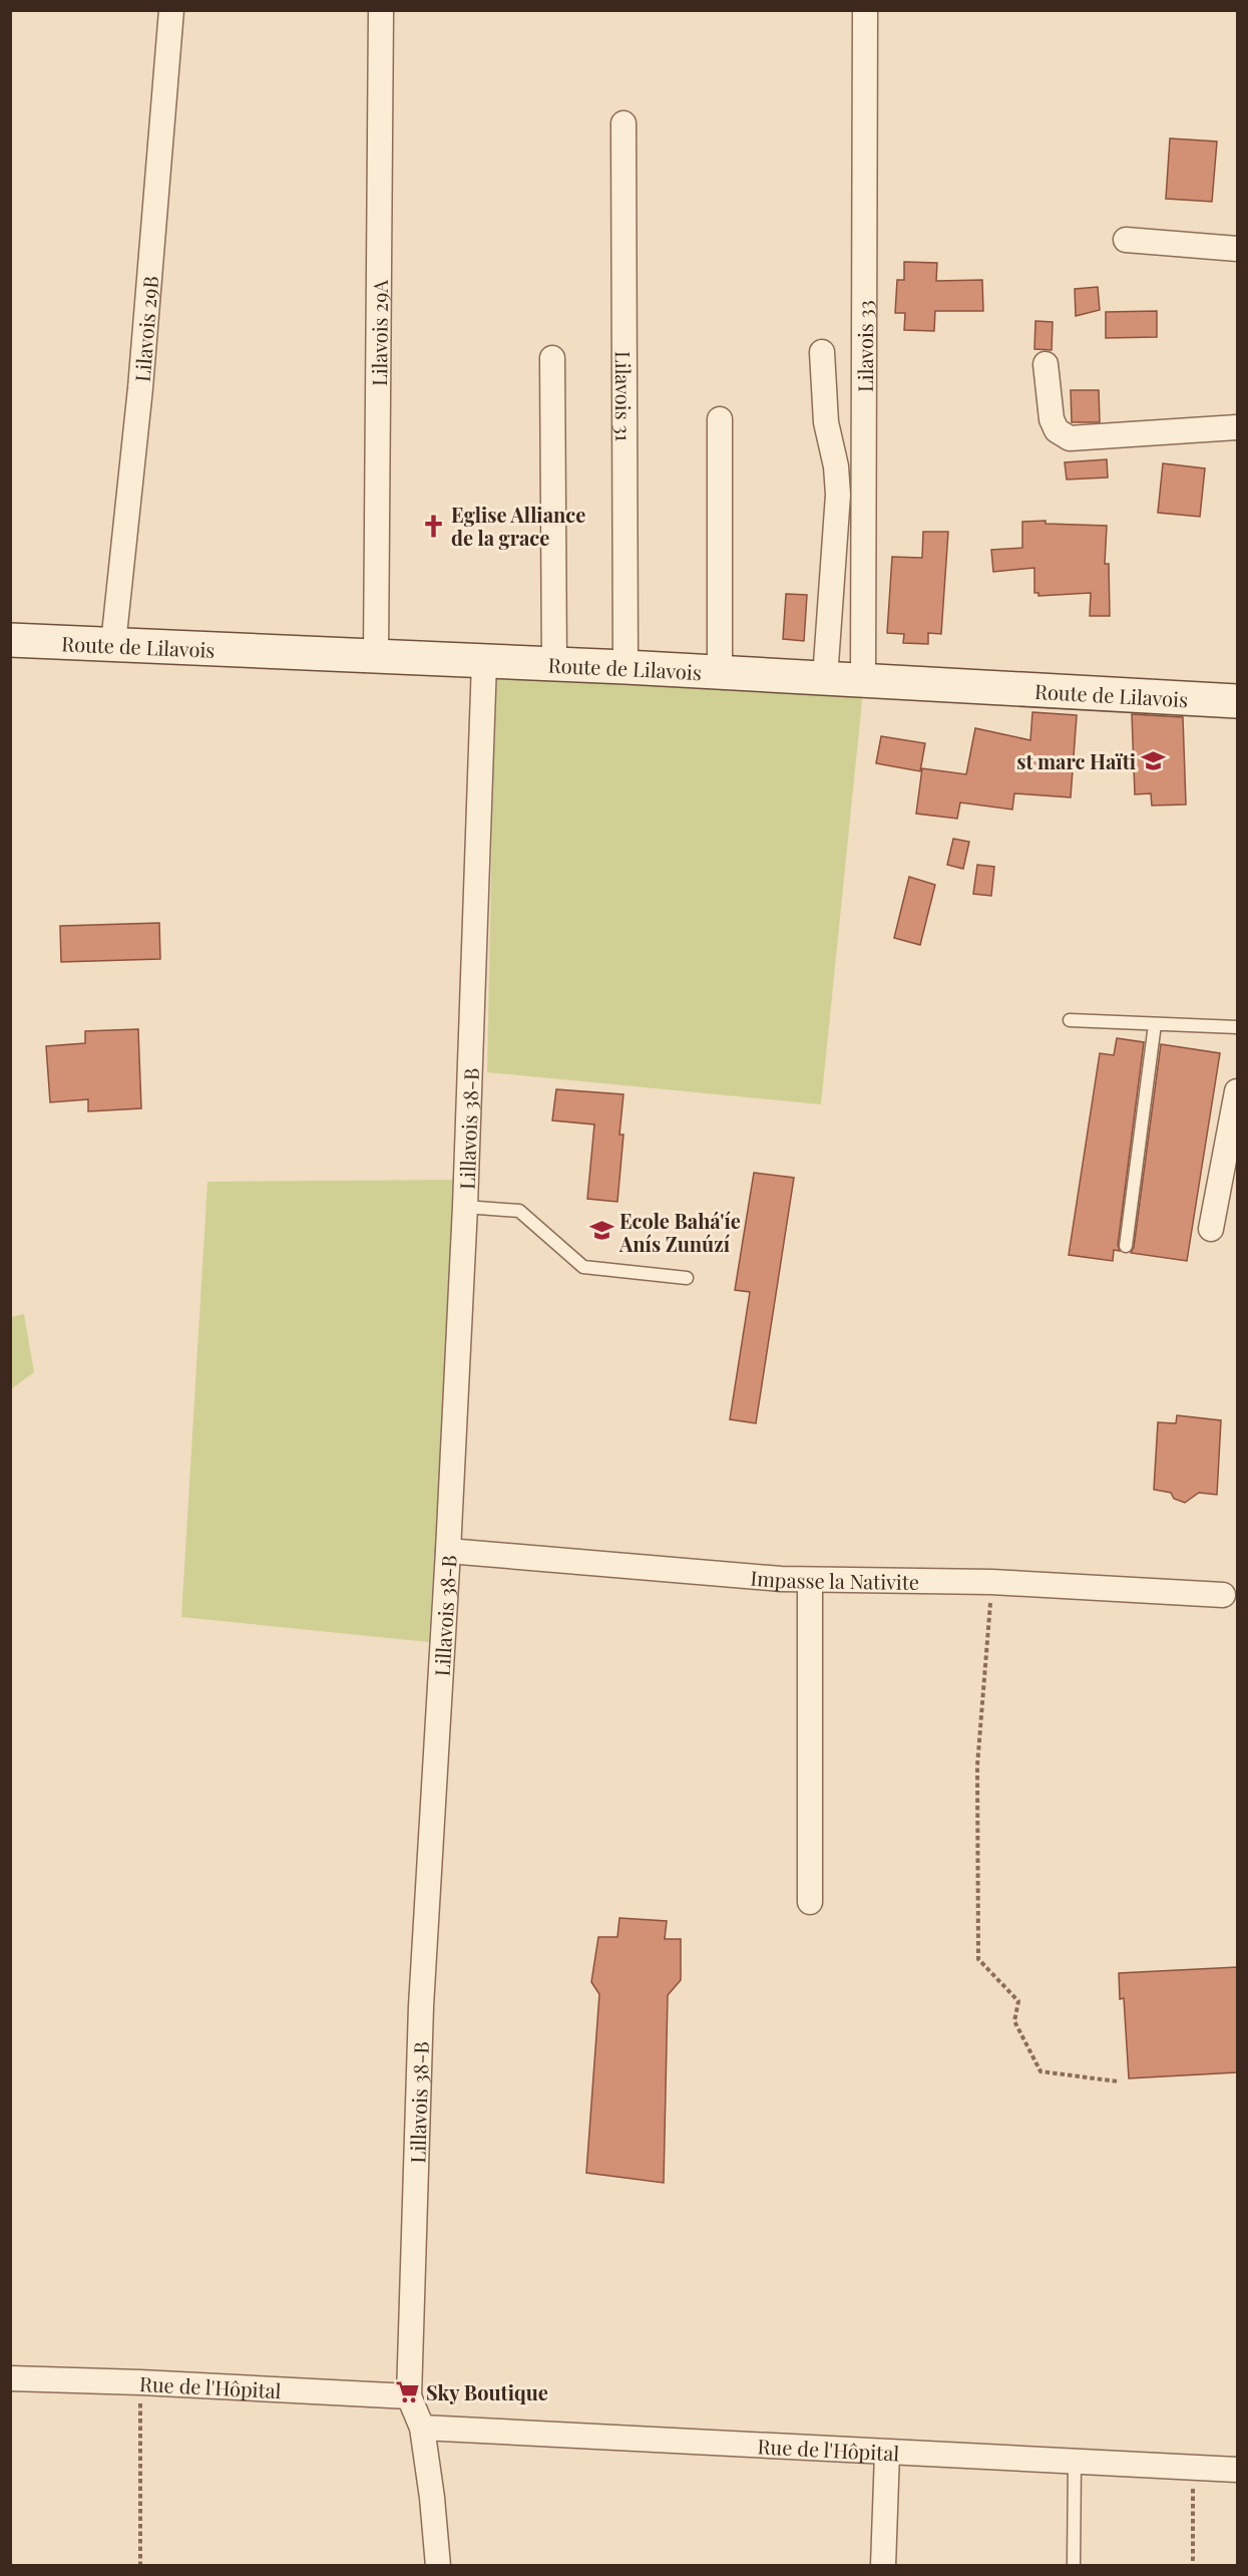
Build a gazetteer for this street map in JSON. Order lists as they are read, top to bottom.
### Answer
{
  "streets": {
    "main road": ["Route de Lilavois"],
    "street": [
      "Lilavois 29B",
      "Lilavois 29A",
      "Lilavois 33",
      "Lilavois 31",
      "Lillavois 38-B",
      "Impasse la Nativite",
      "Rue de l'Hôpital"
    ]
  },
  "crossings": [
    ["Lilavois 29B", "Route de Lilavois"],
    ["Lilavois 29A", "Route de Lilavois"],
    ["Lilavois 33", "Route de Lilavois"],
    ["Lilavois 31", "Route de Lilavois"],
    ["Route de Lilavois", "Lillavois 38-B"],
    ["Lillavois 38-B", "Impasse la Nativite"],
    ["Lillavois 38-B", "Rue de l'Hôpital"]
  ],
  "places": {
    "church": ["Eglise Alliance de la grace"],
    "school or university": ["st marc Haïti", "Ecole Bahá'íe Anís Zunúzí"],
    "supermarket": ["Sky Boutique"]
  }
}
